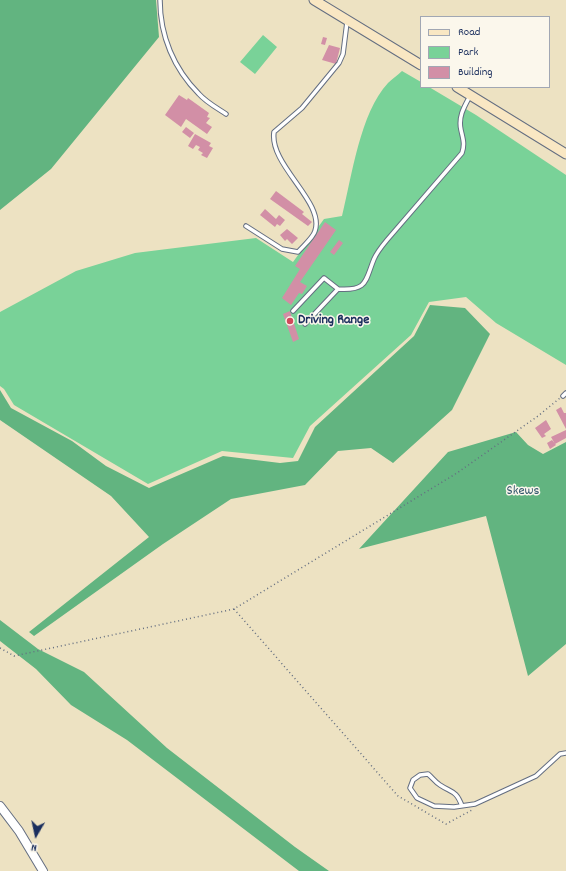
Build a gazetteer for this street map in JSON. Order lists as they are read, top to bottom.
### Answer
{
  "parks": ["Skews"],
  "places": ["Driving Range"],
  "legend": ["Road", "Park", "Building"],
  "north": "bottom"
}
